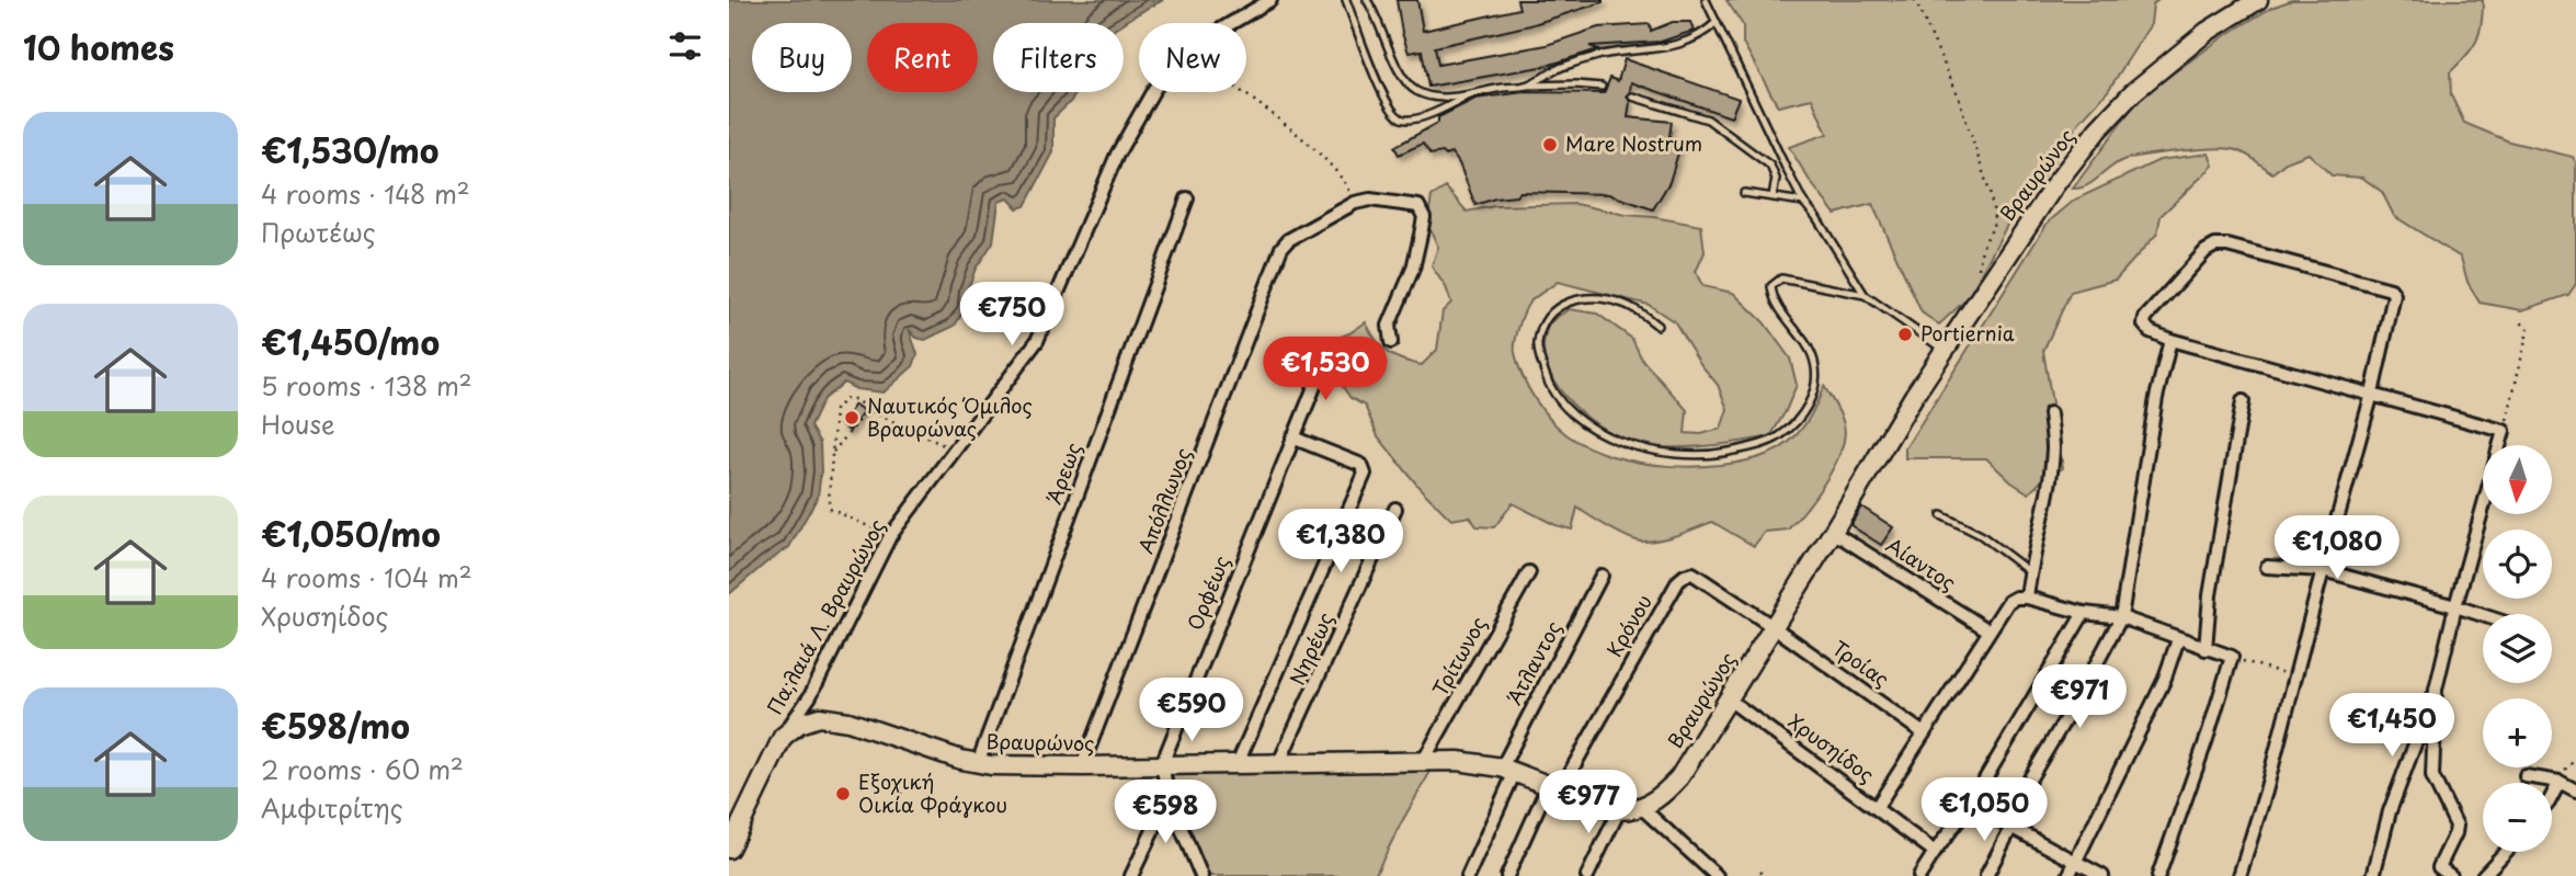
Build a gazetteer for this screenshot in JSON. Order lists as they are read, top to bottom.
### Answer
{
  "streets": {
    "main road": ["Βραυρώνος"],
    "street": [
      "Άρεως",
      "Απόλλωνος",
      "Αίαντος",
      "Ορφέως",
      "Πα;λαιά Λ. Βραυρώνος",
      "Κρόνου",
      "Νηρέως",
      "Τρίτωνος",
      "Άτλαντος",
      "Τροίας",
      "Χρυσηίδος"
    ]
  },
  "crossings": [
    ["Βραυρώνος", "Άρεως"],
    ["Βραυρώνος", "Απόλλωνος"],
    ["Βραυρώνος", "Αίαντος"],
    ["Βραυρώνος", "Ορφέως"],
    ["Βραυρώνος", "Πα;λαιά Λ. Βραυρώνος"],
    ["Βραυρώνος", "Κρόνου"],
    ["Βραυρώνος", "Νηρέως"],
    ["Βραυρώνος", "Τρίτωνος"],
    ["Βραυρώνος", "Άτλαντος"],
    ["Βραυρώνος", "Τροίας"],
    ["Βραυρώνος", "Χρυσηίδος"],
    ["Κρόνου", "Τροίας"]
  ],
  "places": [
    "Mare Nostrum",
    "Portiernia",
    "Ναυτικός Όμιλος Βραυρώνας",
    "Εξοχική Οικία Φράγκου"
  ],
  "north": "bottom",
  "page": {
    "heading": "10 homes",
    "chip": [
      "Buy",
      "Rent",
      "Filters",
      "New"
    ],
    "list": [
      {
        "name": "€1,530/mo",
        "note": "4 rooms · 148 m² · Πρωτέως"
      },
      {
        "name": "€1,450/mo",
        "note": "5 rooms · 138 m² · House"
      },
      {
        "name": "€1,050/mo",
        "note": "4 rooms · 104 m² · Χρυσηίδος"
      },
      {
        "name": "€598/mo",
        "note": "2 rooms · 60 m² · Αμφιτρίτης"
      }
    ],
    "price": [
      "€750",
      "€1,530",
      "€1,380",
      "€1,080",
      "€971",
      "€590",
      "€1,450",
      "€977",
      "€1,050",
      "€598"
    ],
    "map_buttons": ["+", "−"]
  }
}
